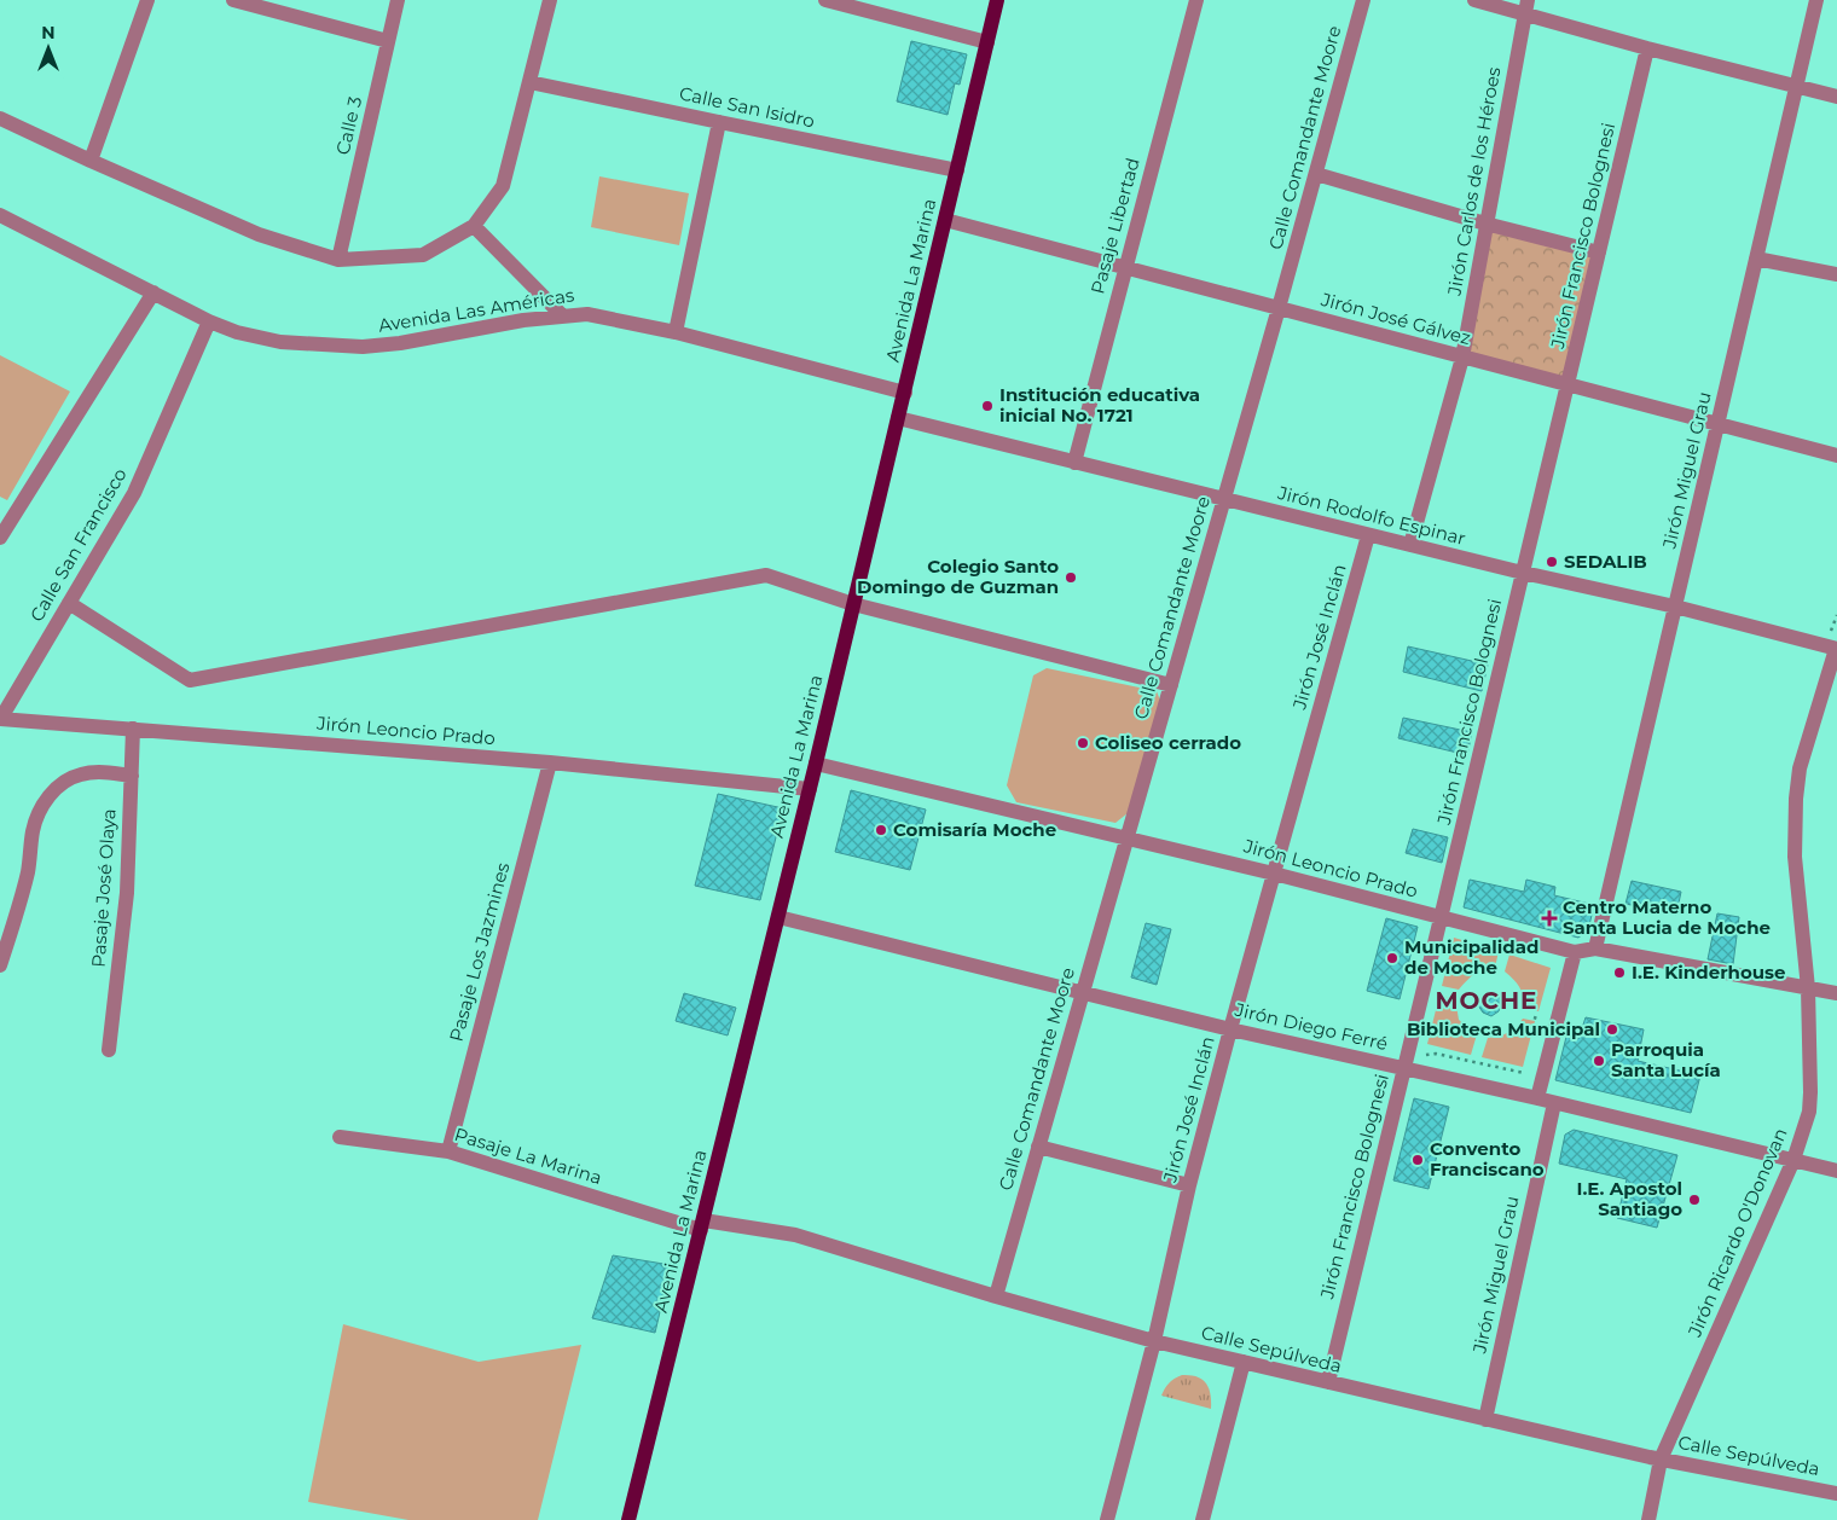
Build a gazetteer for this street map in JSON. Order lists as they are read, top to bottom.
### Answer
{
  "streets": {
    "main road": ["Avenida La Marina"],
    "street": [
      "Calle San Isidro",
      "Calle 3",
      "Calle Comandante Moore",
      "Jirón Carlos de los Héroes",
      "Pasaje Libertad",
      "Jirón Francisco Bolognesi",
      "Avenida Las Américas",
      "Jirón José Gálvez",
      "Jirón Miguel Grau",
      "Jirón Rodolfo Espinar",
      "Calle San Francisco",
      "Jirón José Inclán",
      "Jirón Leoncio Prado",
      "Pasaje José Olaya",
      "Pasaje Los Jazmines",
      "Jirón Diego Ferré",
      "Pasaje La Marina",
      "Jirón Ricardo O'Donovan",
      "Calle Sepúlveda"
    ]
  },
  "crossings": [
    ["Calle San Isidro", "Avenida La Marina"],
    ["Calle Comandante Moore", "Jirón José Gálvez"],
    ["Calle Comandante Moore", "Jirón Rodolfo Espinar"],
    ["Calle Comandante Moore", "Jirón Leoncio Prado"],
    ["Calle Comandante Moore", "Jirón Diego Ferré"],
    ["Calle Comandante Moore", "Calle Sepúlveda"],
    ["Jirón Carlos de los Héroes", "Jirón José Gálvez"],
    ["Jirón Carlos de los Héroes", "Jirón Rodolfo Espinar"],
    ["Pasaje Libertad", "Jirón José Gálvez"],
    ["Pasaje Libertad", "Jirón Rodolfo Espinar"],
    ["Jirón Francisco Bolognesi", "Jirón José Gálvez"],
    ["Jirón Francisco Bolognesi", "Jirón Rodolfo Espinar"],
    ["Jirón Francisco Bolognesi", "Jirón Leoncio Prado"],
    ["Jirón Francisco Bolognesi", "Jirón Diego Ferré"],
    ["Jirón Francisco Bolognesi", "Calle Sepúlveda"],
    ["Avenida La Marina", "Avenida Las Américas"],
    ["Avenida La Marina", "Jirón José Gálvez"],
    ["Avenida La Marina", "Jirón Rodolfo Espinar"],
    ["Avenida La Marina", "Jirón Leoncio Prado"],
    ["Avenida La Marina", "Jirón Diego Ferré"],
    ["Avenida La Marina", "Pasaje La Marina"],
    ["Avenida La Marina", "Calle Sepúlveda"],
    ["Avenida Las Américas", "Calle San Francisco"],
    ["Jirón José Gálvez", "Jirón Miguel Grau"],
    ["Jirón Miguel Grau", "Jirón Rodolfo Espinar"],
    ["Jirón Miguel Grau", "Jirón Leoncio Prado"],
    ["Jirón Miguel Grau", "Jirón Diego Ferré"],
    ["Jirón Miguel Grau", "Calle Sepúlveda"],
    ["Jirón Rodolfo Espinar", "Jirón José Inclán"],
    ["Jirón Rodolfo Espinar", "Jirón Ricardo O'Donovan"],
    ["Calle San Francisco", "Jirón Leoncio Prado"],
    ["Jirón José Inclán", "Jirón Leoncio Prado"],
    ["Jirón José Inclán", "Jirón Diego Ferré"],
    ["Jirón José Inclán", "Calle Sepúlveda"],
    ["Jirón Leoncio Prado", "Pasaje José Olaya"],
    ["Jirón Leoncio Prado", "Pasaje Los Jazmines"],
    ["Jirón Leoncio Prado", "Jirón Ricardo O'Donovan"],
    ["Pasaje Los Jazmines", "Pasaje La Marina"],
    ["Jirón Diego Ferré", "Jirón Ricardo O'Donovan"],
    ["Pasaje La Marina", "Calle Sepúlveda"],
    ["Jirón Ricardo O'Donovan", "Calle Sepúlveda"]
  ],
  "districts": ["MOCHE"],
  "places": {
    "other": [
      "Institución educativa inicial No. 1721",
      "SEDALIB",
      "Colegio Santo Domingo de Guzman",
      "Coliseo cerrado",
      "Comisaría Moche",
      "Municipalidad de Moche",
      "I.E. Kinderhouse",
      "Biblioteca Municipal",
      "Parroquia Santa Lucía",
      "Convento Franciscano",
      "I.E. Apostol Santiago"
    ],
    "health": ["Centro Materno Santa Lucia de Moche"]
  },
  "north": "top"
}
